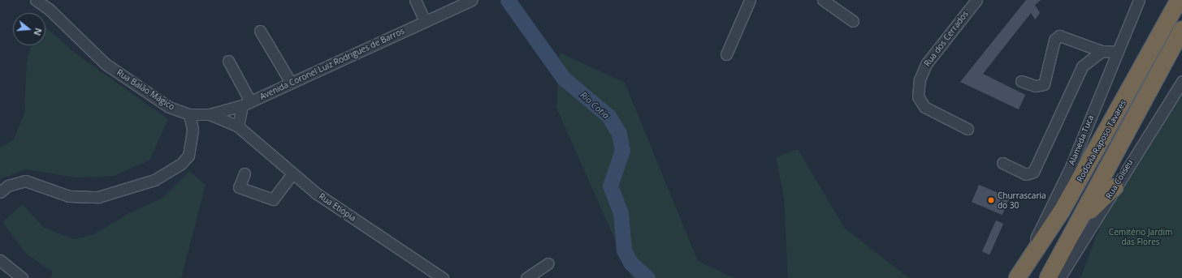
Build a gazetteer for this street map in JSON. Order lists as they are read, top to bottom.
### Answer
{
  "streets": {
    "highway": ["Rodovia Raposo Tavares"],
    "street": [
      "Rua dos Cerrados",
      "Avenida Coronel Luiz Rodrigues de Barros",
      "Rua Balão Mágico",
      "Alameda Tuca",
      "Rua Coliseu",
      "Rua Etiópia"
    ]
  },
  "crossings": [
    ["Avenida Coronel Luiz Rodrigues de Barros", "Rua Balão Mágico"],
    ["Avenida Coronel Luiz Rodrigues de Barros", "Rua Etiópia"],
    ["Alameda Tuca", "Rodovia Raposo Tavares"]
  ],
  "water": ["Rio Cotia"],
  "parks": ["Cemitério Jardim das Flores"],
  "places": ["Churrascaria do 30"],
  "north": "right"
}
